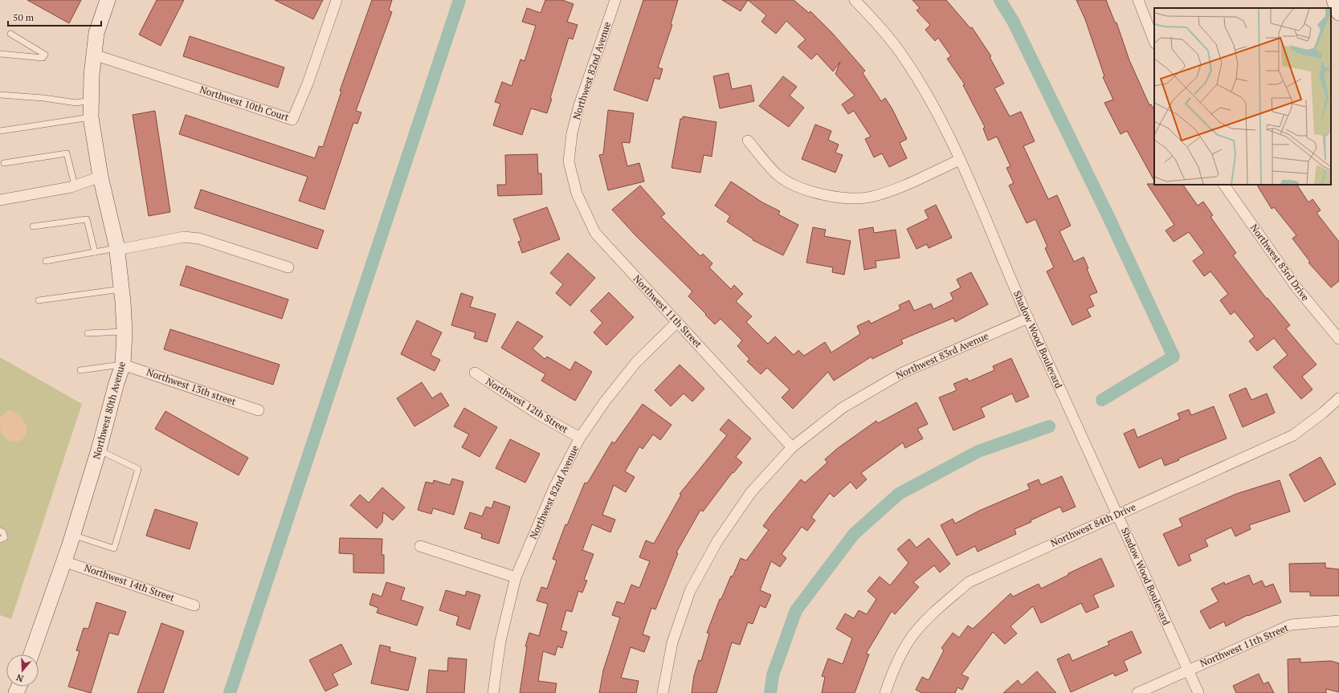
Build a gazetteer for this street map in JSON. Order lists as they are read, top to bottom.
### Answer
{
  "streets": {
    "street": [
      "Northwest 82nd Avenue",
      "Northwest 10th Court",
      "Northwest 83rd Drive",
      "Northwest 11th Street",
      "Shadow Wood Boulevard",
      "Northwest 83rd Avenue",
      "Northwest 13th street",
      "Northwest 12th Street",
      "Northwest 80th Avenue",
      "Northwest 84th Drive",
      "Northwest 14th Street"
    ]
  },
  "crossings": [
    ["Northwest 82nd Avenue", "Northwest 11th Street"],
    ["Northwest 82nd Avenue", "Northwest 12th Street"],
    ["Northwest 10th Court", "Northwest 80th Avenue"],
    ["Northwest 11th Street", "Shadow Wood Boulevard"],
    ["Northwest 11th Street", "Northwest 83rd Avenue"],
    ["Shadow Wood Boulevard", "Northwest 83rd Avenue"],
    ["Shadow Wood Boulevard", "Northwest 84th Drive"],
    ["Northwest 13th street", "Northwest 80th Avenue"],
    ["Northwest 80th Avenue", "Northwest 14th Street"]
  ],
  "scale_bar": "50 m",
  "north": "bottom"
}
